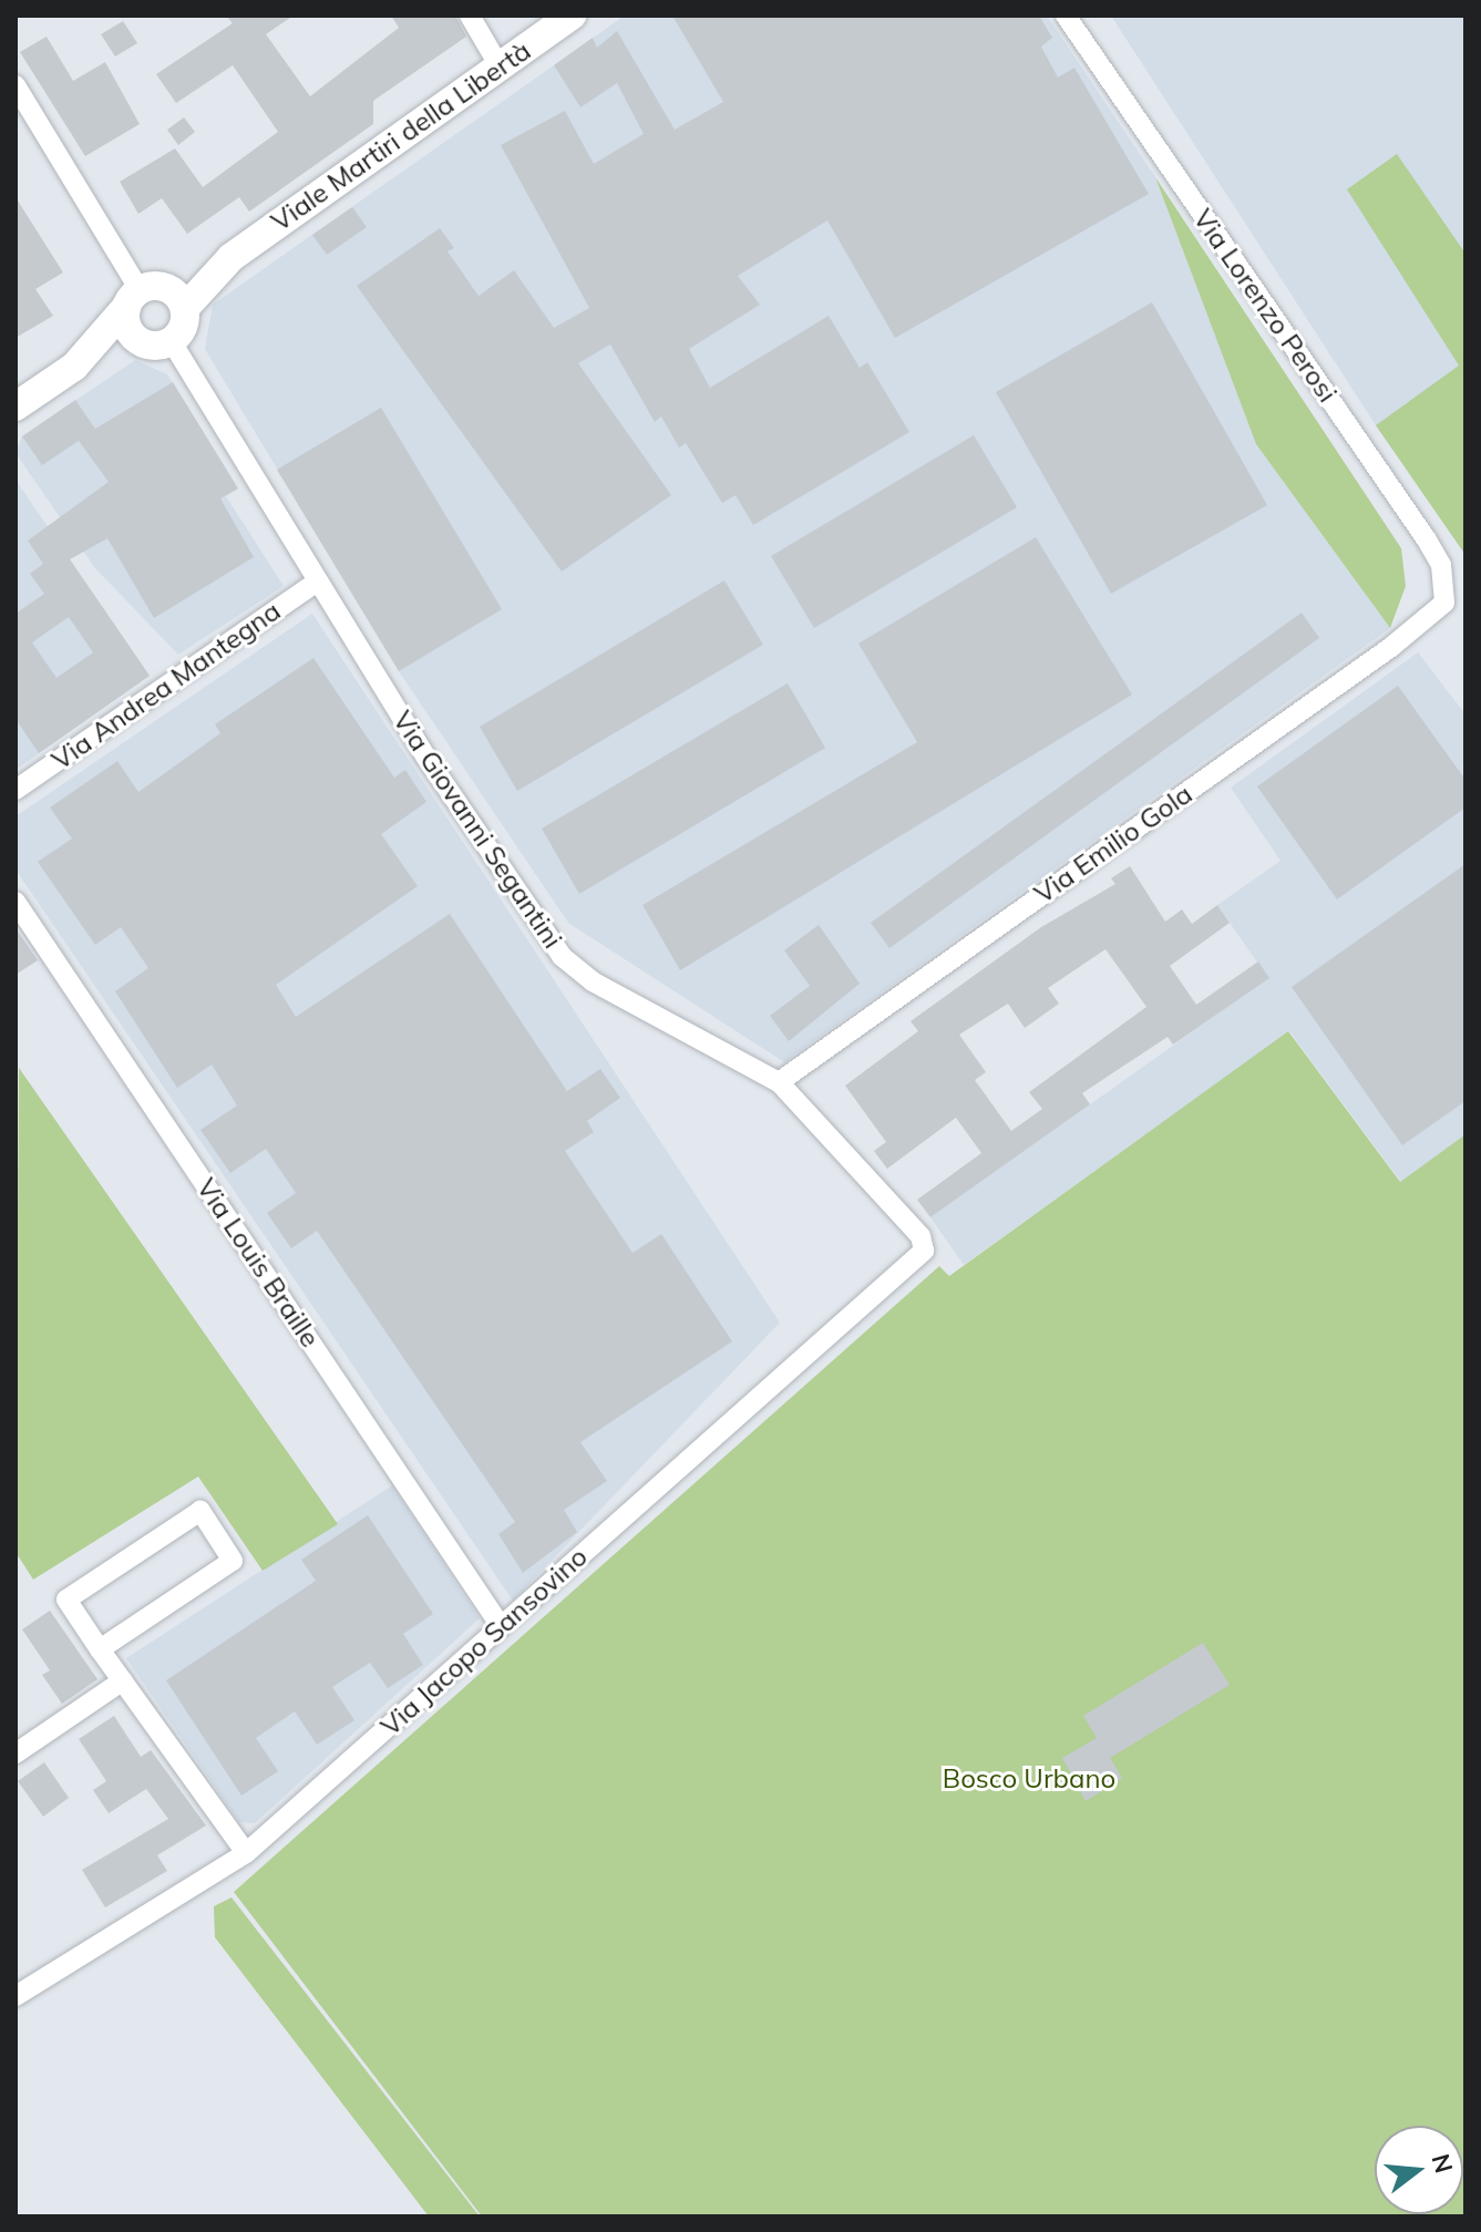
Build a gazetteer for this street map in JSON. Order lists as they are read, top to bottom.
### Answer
{
  "streets": {
    "street": [
      "Viale Martiri della Libertà",
      "Via Lorenzo Perosi",
      "Via Andrea Mantegna",
      "Via Giovanni Segantini",
      "Via Emilio Gola",
      "Via Louis Braille",
      "Via Jacopo Sansovino"
    ]
  },
  "crossings": [
    ["Viale Martiri della Libertà", "Via Giovanni Segantini"],
    ["Via Lorenzo Perosi", "Via Emilio Gola"],
    ["Via Andrea Mantegna", "Via Giovanni Segantini"],
    ["Via Giovanni Segantini", "Via Emilio Gola"],
    ["Via Giovanni Segantini", "Via Jacopo Sansovino"],
    ["Via Louis Braille", "Via Jacopo Sansovino"]
  ],
  "parks": ["Bosco Urbano"],
  "north": "right"
}
